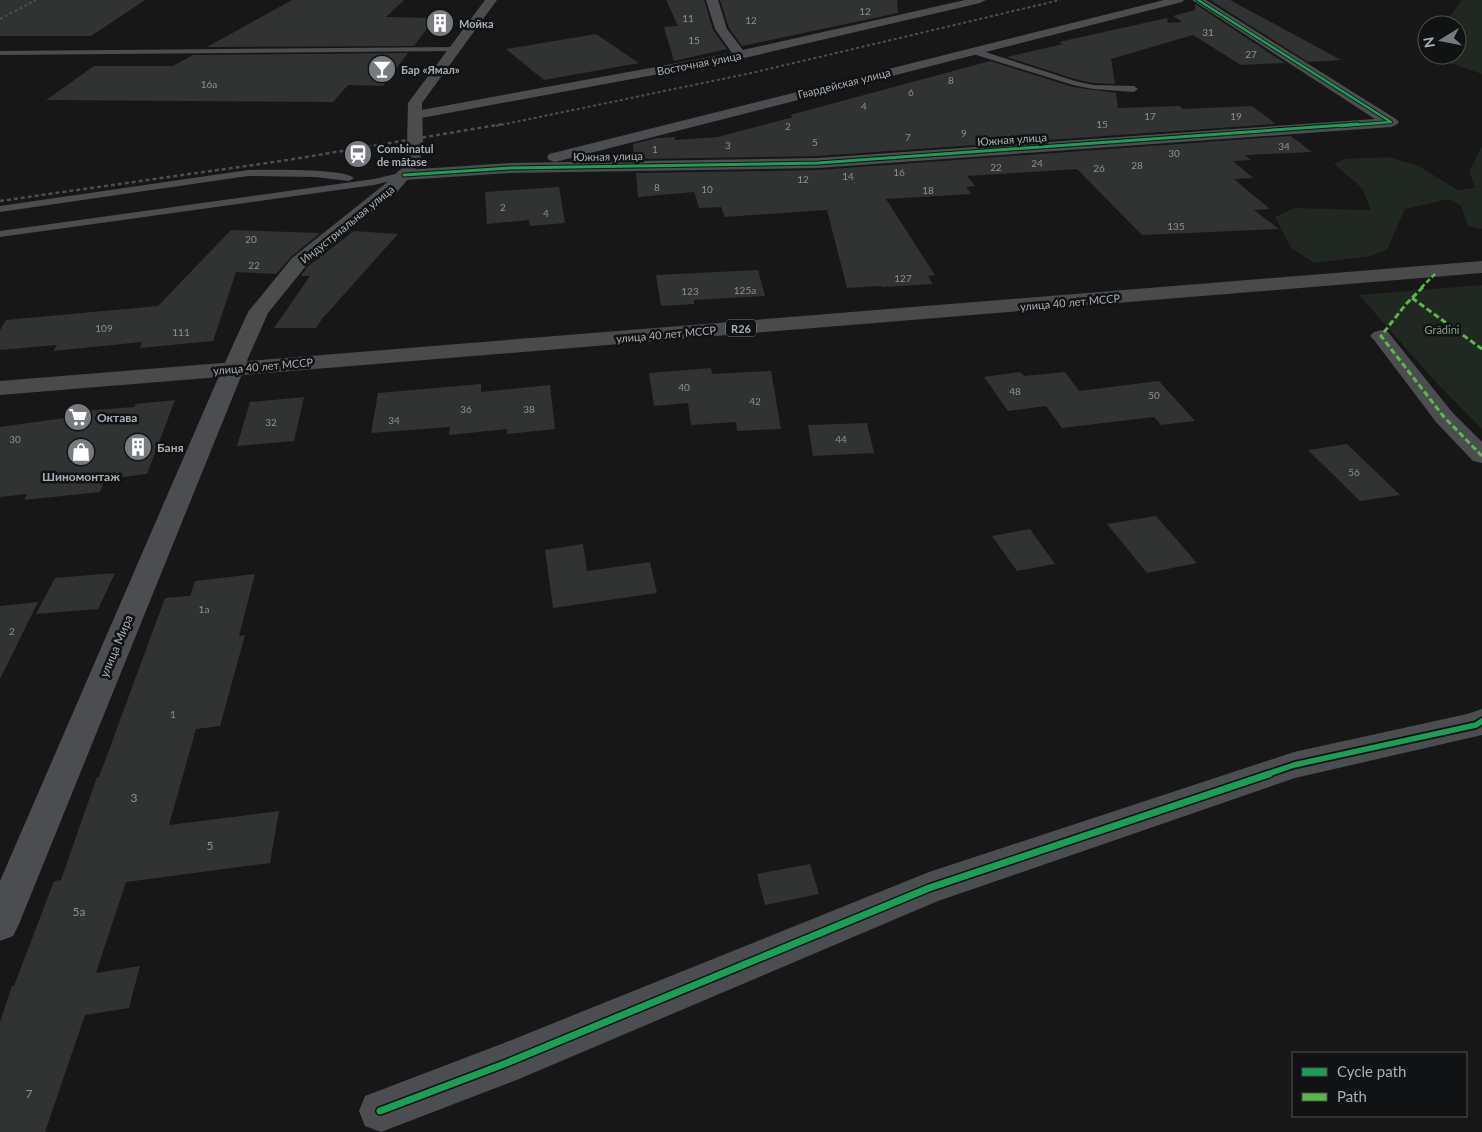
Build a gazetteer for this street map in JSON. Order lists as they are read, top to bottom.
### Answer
{
  "streets": {
    "main road": ["улица 40 лет МССР", "R26"],
    "street": [
      "Восточная улица",
      "Гвардейская улица",
      "Южная улица",
      "Индустриальная улица",
      "улица Мира"
    ]
  },
  "crossings": [
    ["Восточная улица", "Индустриальная улица"],
    ["Гвардейская улица", "Южная улица"],
    ["Южная улица", "Индустриальная улица"],
    ["Индустриальная улица", "улица 40 лет МССР"],
    ["Индустриальная улица", "улица Мира"],
    ["улица 40 лет МССР", "улица Мира"]
  ],
  "parks": ["Grădini"],
  "places": {
    "building": ["Мойка", "Баня"],
    "bar": ["Бар «Ямал»"],
    "station": ["Combinatul de mătase"],
    "supermarket": ["Октава"],
    "shop": ["Шиномонтаж"]
  },
  "house_numbers": [
    "12",
    "11",
    "12",
    "31",
    "15",
    "27",
    "8",
    "16а",
    "6",
    "4",
    "17",
    "19",
    "15",
    "2",
    "9",
    "7",
    "5",
    "3",
    "34",
    "1",
    "30",
    "24",
    "28",
    "22",
    "26",
    "16",
    "14",
    "12",
    "8",
    "10",
    "18",
    "2",
    "4",
    "135",
    "20",
    "22",
    "127",
    "125а",
    "123",
    "109",
    "111",
    "40",
    "48",
    "50",
    "42",
    "36",
    "38",
    "34",
    "32",
    "30",
    "44",
    "56",
    "1а",
    "2",
    "1",
    "3",
    "5",
    "5а",
    "7"
  ],
  "legend": ["Cycle path", "Path"],
  "north": "left"
}
